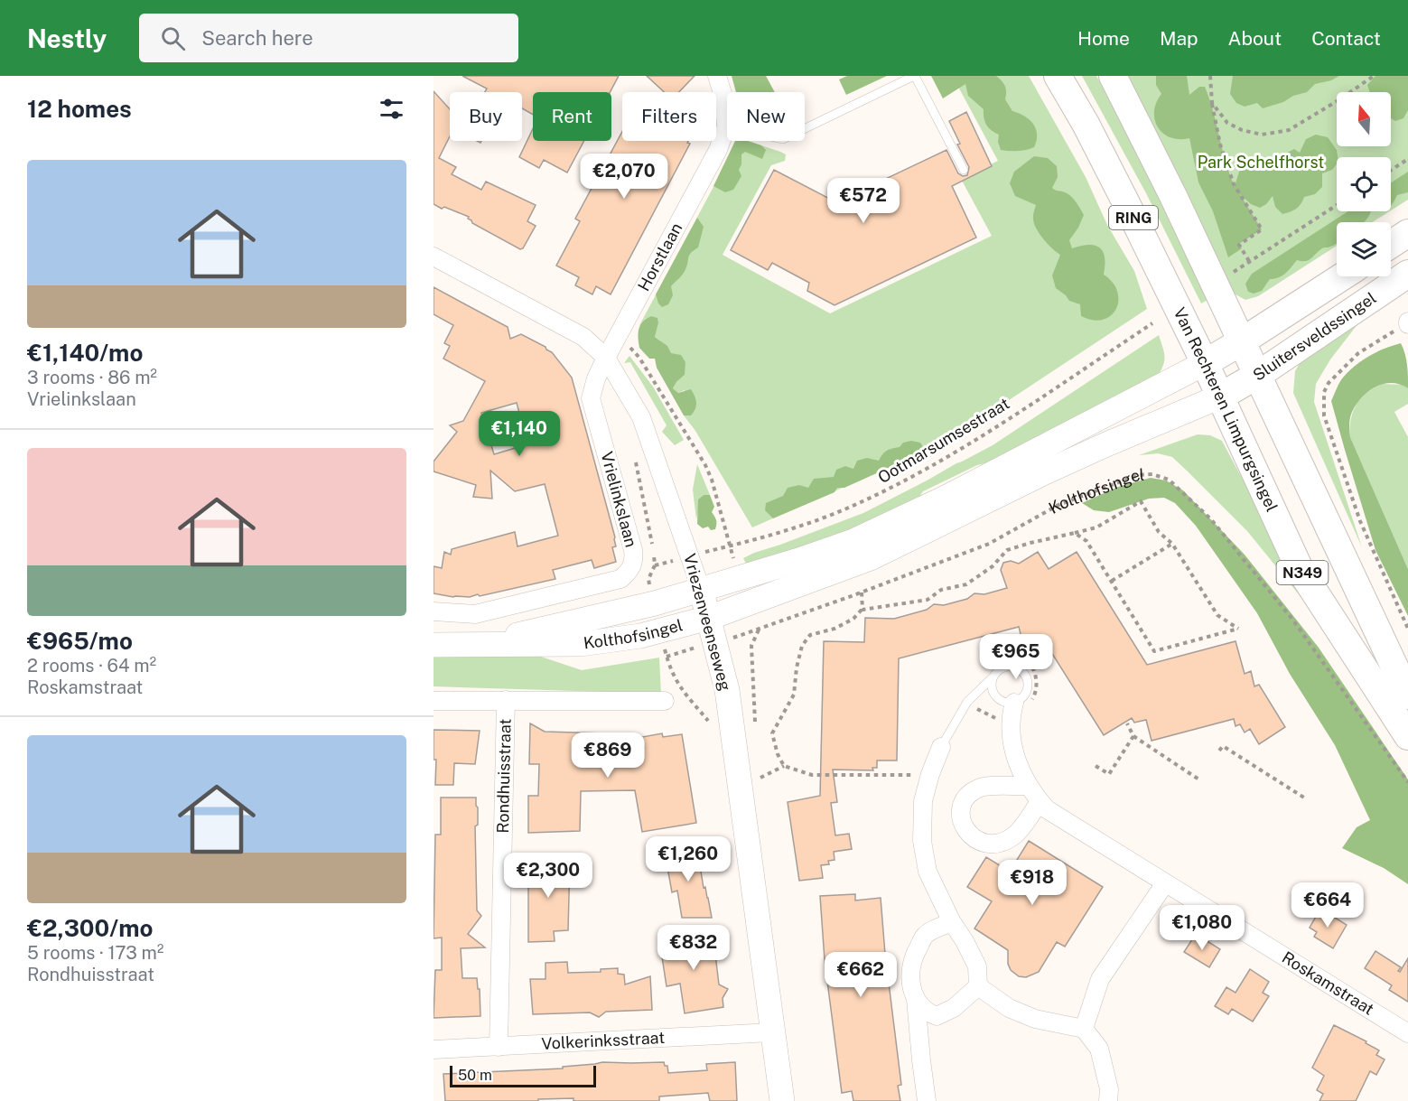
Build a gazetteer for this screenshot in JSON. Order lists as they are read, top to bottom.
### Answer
{
  "streets": {
    "main road": [
      "RING",
      "Sluitersveldssingel",
      "Van Rechteren Limpurgsingel",
      "Kolthofsingel",
      "N349",
      "Vriezenveenseweg"
    ],
    "street": [
      "Horstlaan",
      "Vrielinkslaan",
      "Rondhuisstraat",
      "Roskamstraat",
      "Volkerinksstraat"
    ],
    "path": ["Ootmarsumsestraat"]
  },
  "crossings": [
    ["RING", "Sluitersveldssingel"],
    ["RING", "N349"],
    ["Horstlaan", "Ootmarsumsestraat"],
    ["Horstlaan", "Vrielinkslaan"],
    ["Horstlaan", "Vriezenveenseweg"],
    ["Sluitersveldssingel", "Van Rechteren Limpurgsingel"],
    ["Sluitersveldssingel", "Kolthofsingel"],
    ["Sluitersveldssingel", "N349"],
    ["Van Rechteren Limpurgsingel", "Kolthofsingel"],
    ["Kolthofsingel", "Vriezenveenseweg"],
    ["Vrielinkslaan", "Vriezenveenseweg"],
    ["Vriezenveenseweg", "Volkerinksstraat"],
    ["Rondhuisstraat", "Volkerinksstraat"]
  ],
  "parks": ["Park Schelfhorst"],
  "scale_bar": "50 m",
  "north": "top",
  "page": {
    "header": "Nestly",
    "search": "Search here",
    "nav": [
      "Home",
      "Map",
      "About",
      "Contact"
    ],
    "heading": "12 homes",
    "chip": [
      "Buy",
      "Rent",
      "Filters",
      "New"
    ],
    "list": [
      {
        "name": "€1,140/mo",
        "note": "3 rooms · 86 m² · Vrielinkslaan"
      },
      {
        "name": "€965/mo",
        "note": "2 rooms · 64 m² · Roskamstraat"
      },
      {
        "name": "€2,300/mo",
        "note": "5 rooms · 173 m² · Rondhuisstraat"
      }
    ],
    "price": [
      "€2,070",
      "€572",
      "€1,140",
      "€965",
      "€869",
      "€1,260",
      "€2,300",
      "€918",
      "€664",
      "€1,080",
      "€832",
      "€662"
    ],
    "scale": "50 m"
  }
}
